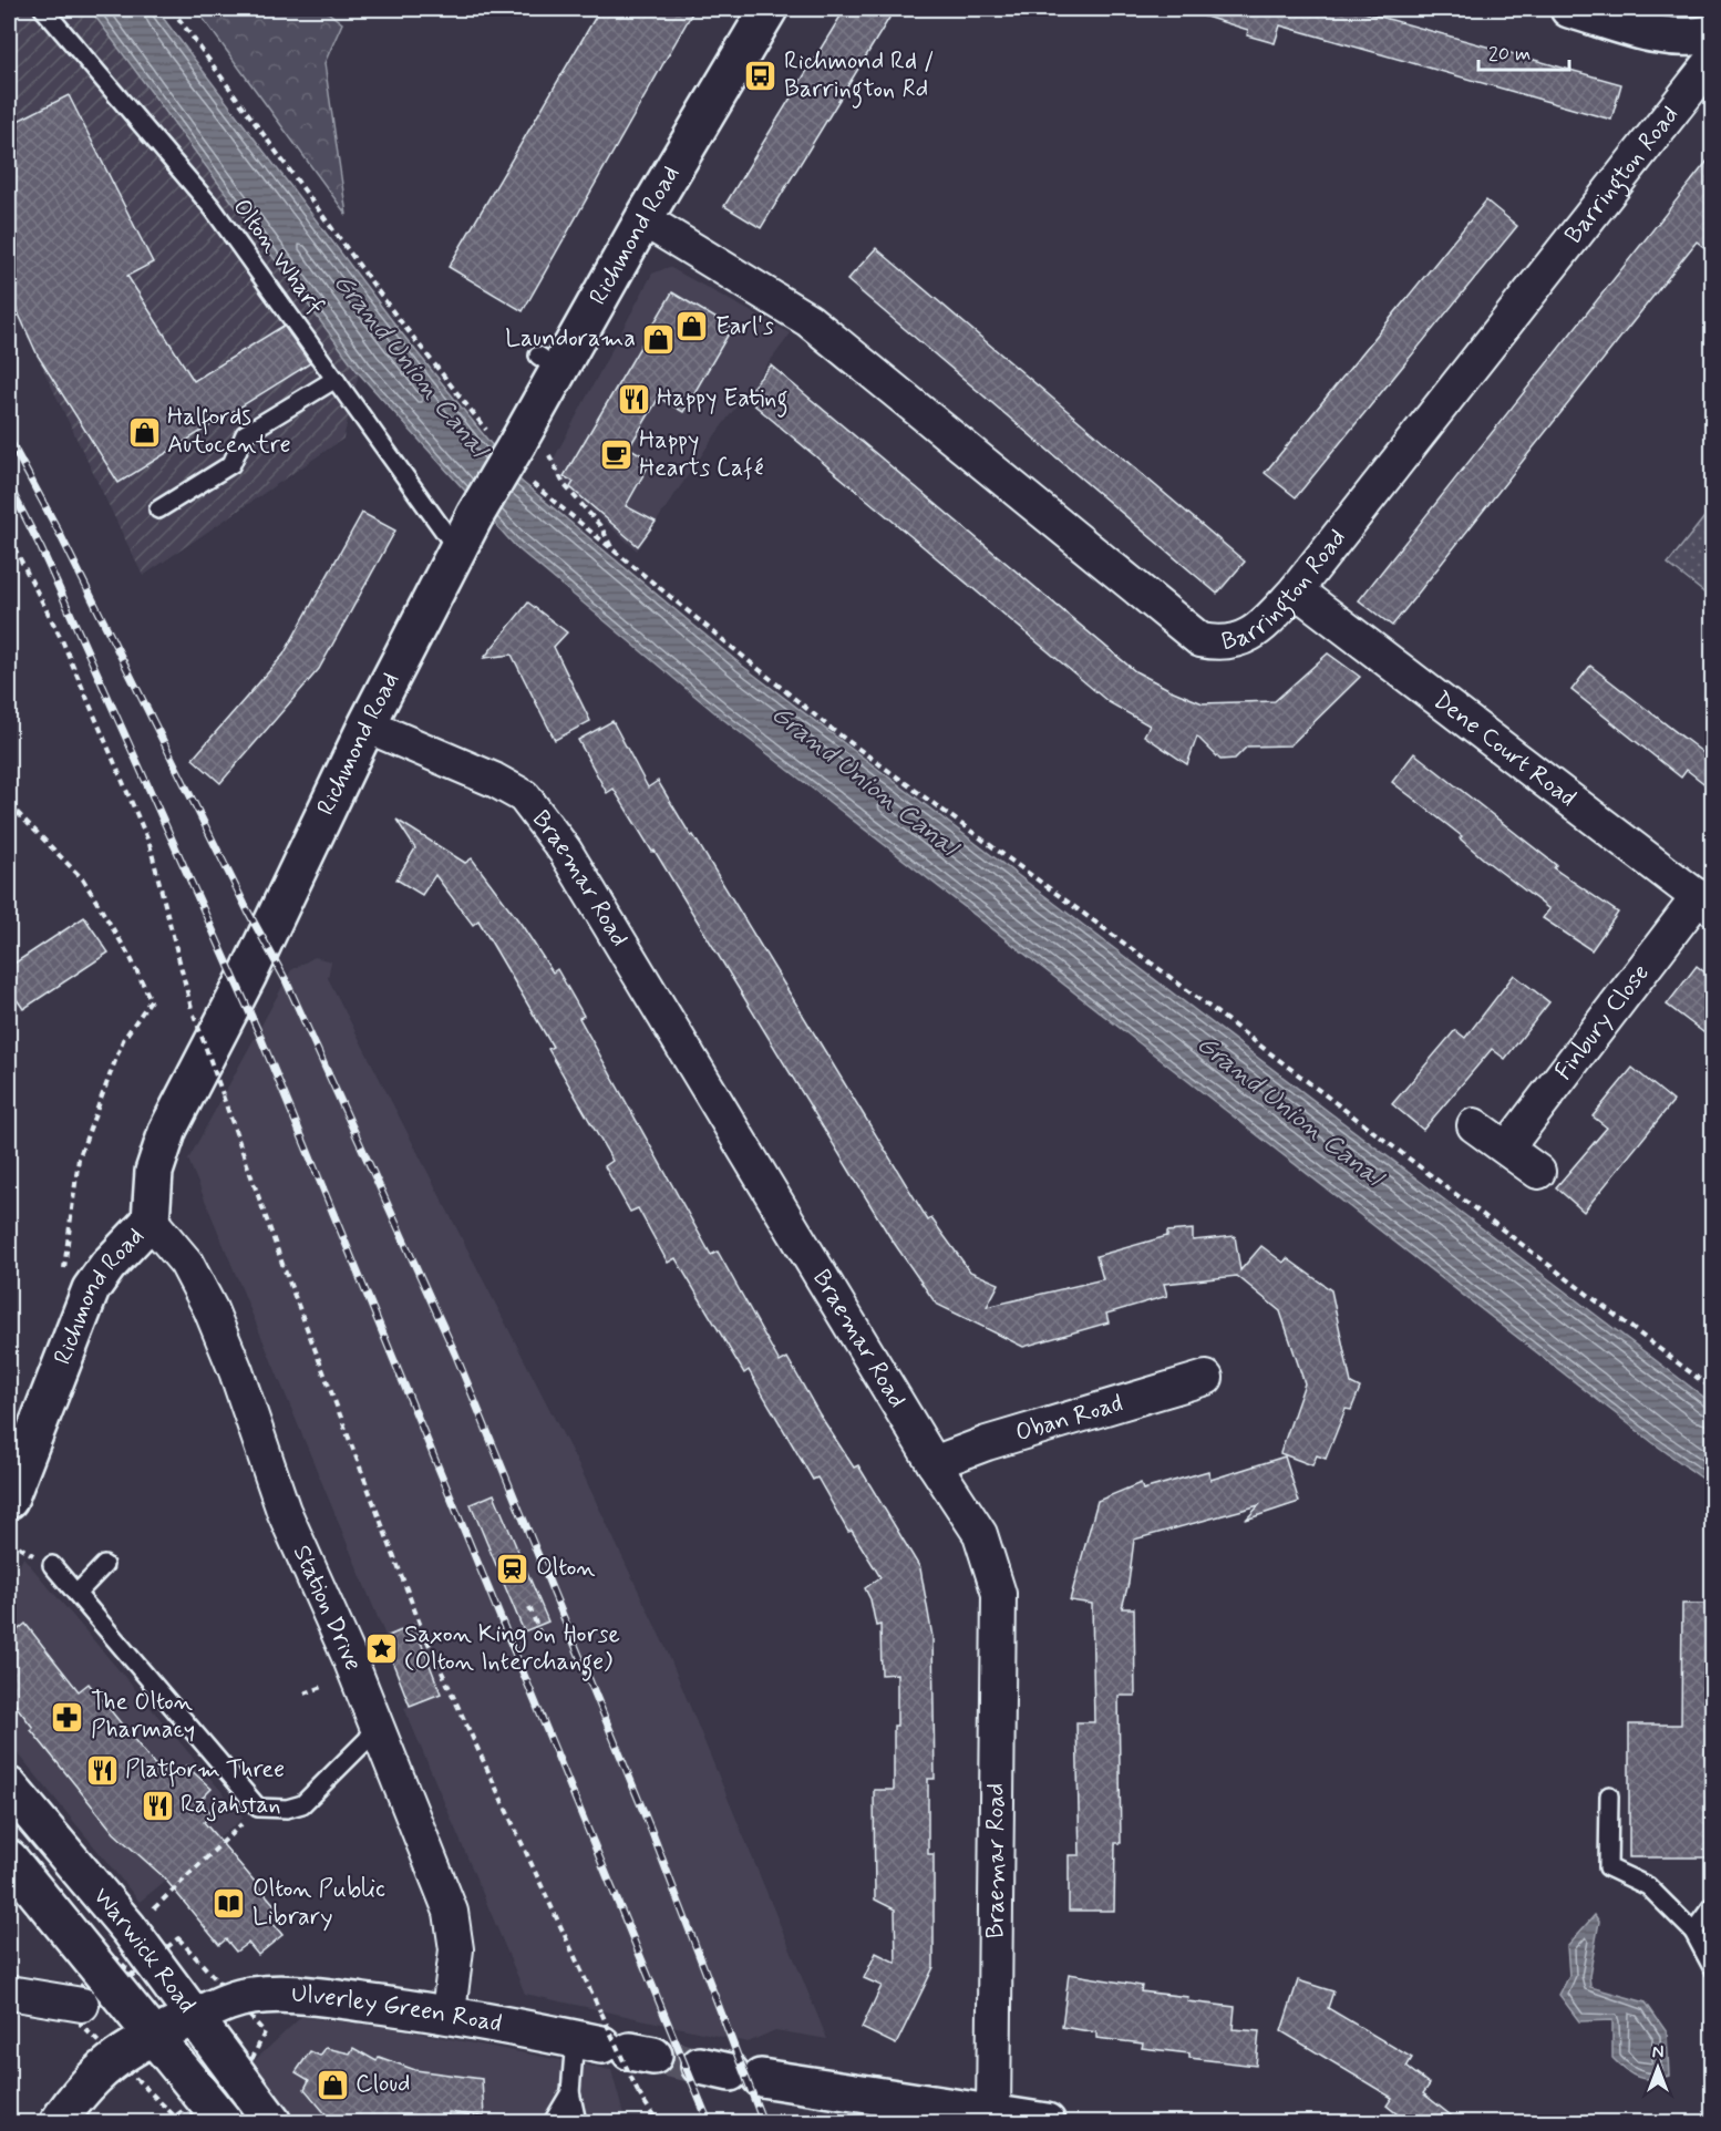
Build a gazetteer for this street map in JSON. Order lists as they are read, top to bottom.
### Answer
{
  "streets": {
    "main road": ["Richmond Road", "Warwick Road", "Ulverley Green Road"],
    "street": [
      "Barrington Road",
      "Dene Court Road",
      "Braemar Road",
      "Finbury Close",
      "Oban Road",
      "Station Drive"
    ],
    "lane": ["Olton Wharf"]
  },
  "crossings": [
    ["Barrington Road", "Richmond Road"],
    ["Barrington Road", "Dene Court Road"],
    ["Richmond Road", "Olton Wharf"],
    ["Richmond Road", "Braemar Road"],
    ["Richmond Road", "Station Drive"],
    ["Dene Court Road", "Finbury Close"],
    ["Braemar Road", "Oban Road"],
    ["Station Drive", "Ulverley Green Road"],
    ["Warwick Road", "Ulverley Green Road"]
  ],
  "water": ["Grand Union Canal"],
  "places": {
    "bus stop": ["Richmond Rd / Barrington Rd"],
    "shop": [
      "Earl's",
      "Laundorama",
      "Halfords Autocentre",
      "Cloud"
    ],
    "restaurant": ["Happy Eating", "Platform Three", "Rajahstan"],
    "cafe": ["Happy Hearts Café"],
    "station": ["Olton"],
    "place": ["Saxon King on Horse (Olton Interchange)"],
    "pharmacy": ["The Olton Pharmacy"],
    "library": ["Olton Public Library"]
  },
  "scale_bar": "20 m",
  "north": "top"
}
